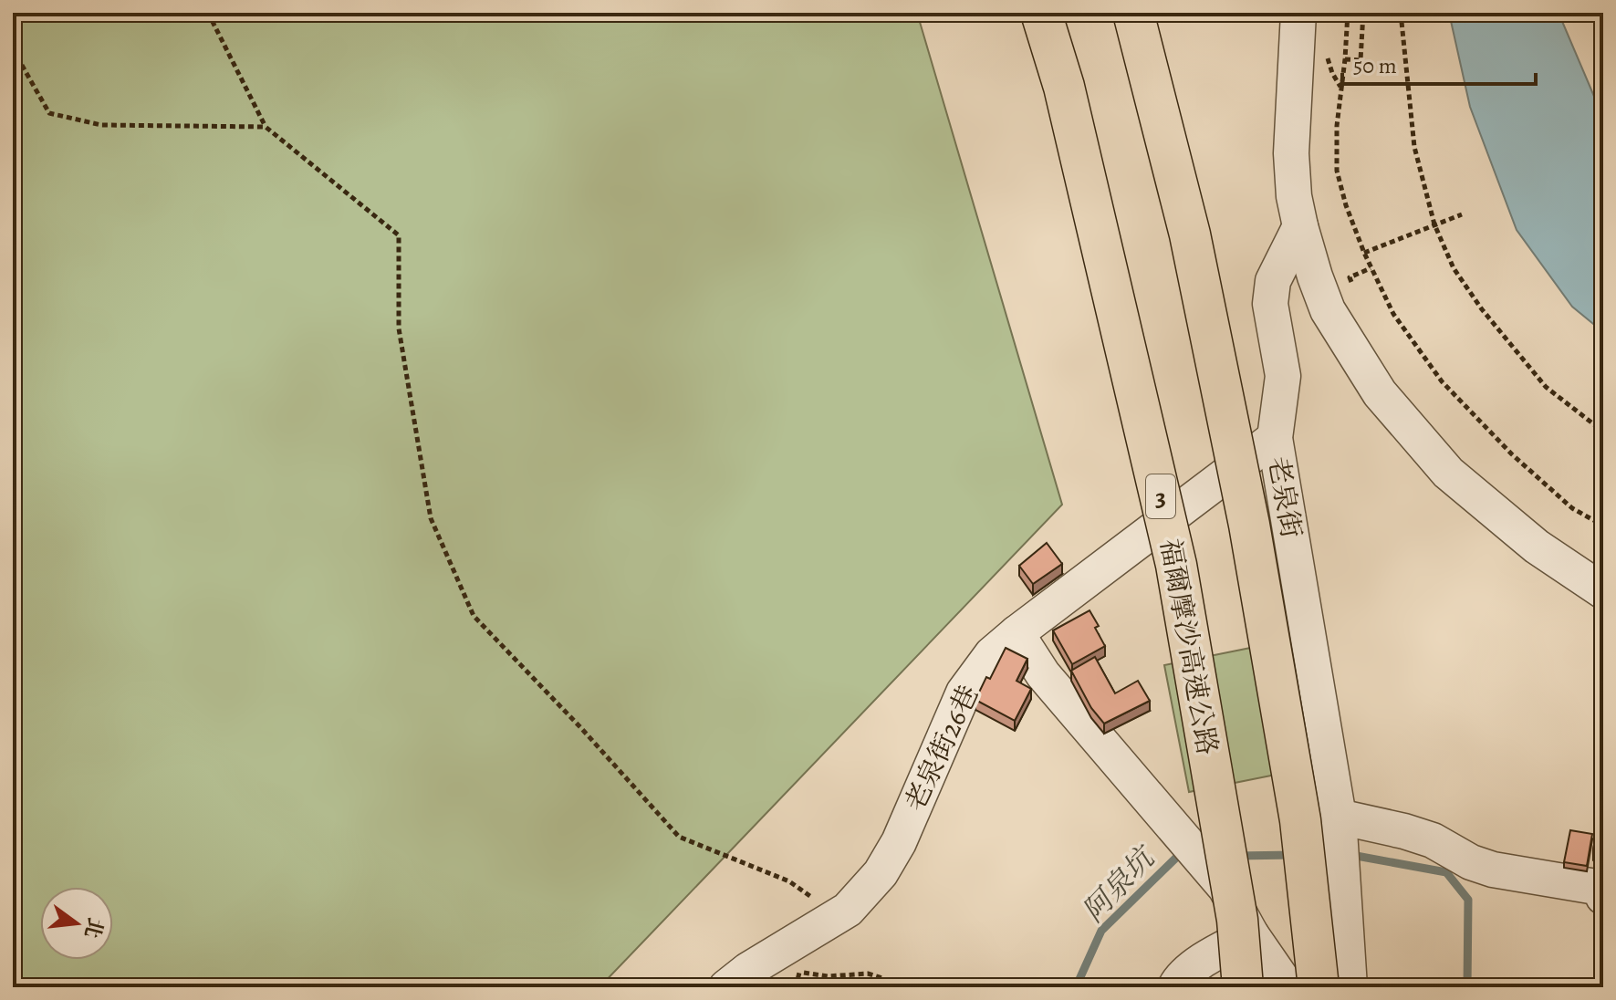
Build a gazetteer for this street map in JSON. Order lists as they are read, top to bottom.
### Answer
{
  "streets": {
    "highway": ["3", "福爾摩沙高速公路"],
    "street": ["老泉街", "老泉街26巷"]
  },
  "crossings": [
    ["老泉街", "老泉街26巷"]
  ],
  "water": ["阿泉坑"],
  "scale_bar": "50 m",
  "north": "right"
}
